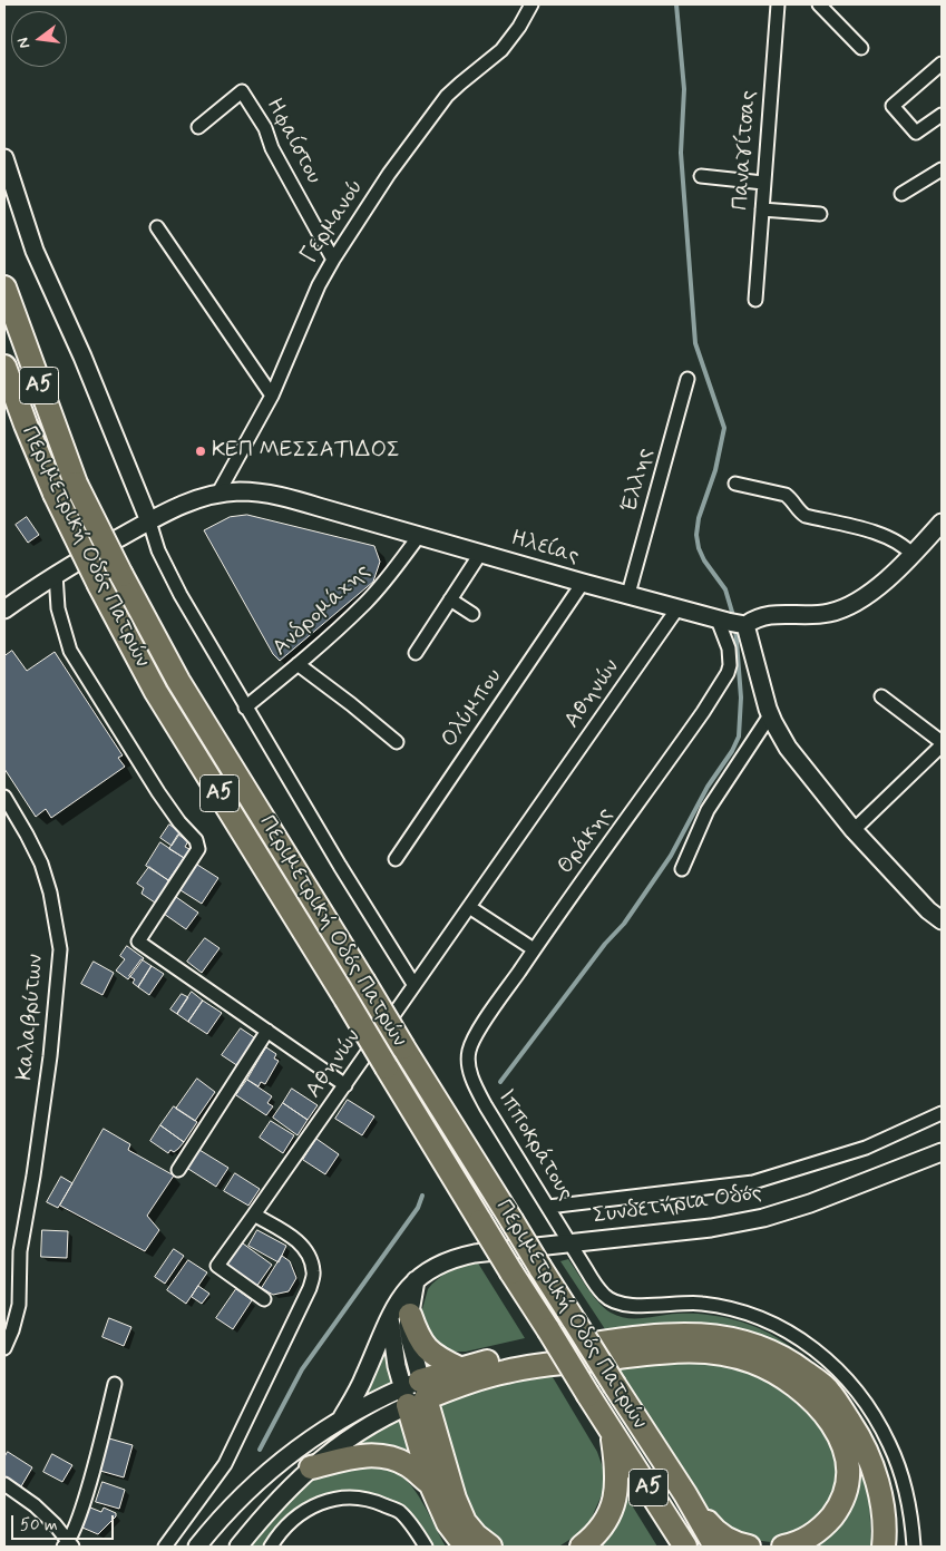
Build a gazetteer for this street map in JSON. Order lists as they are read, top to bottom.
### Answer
{
  "streets": {
    "highway": ["Α5", "Περιμετρική Οδός Πατρών"],
    "main road": ["Ηλείας", "Συνδετήρια Οδός"],
    "street": [
      "Ηφαίστου",
      "Παναγίτσας",
      "Γερμανού",
      "Έλλης",
      "Ανδρομάχης",
      "Αθηνών",
      "Ολύμπου",
      "Θράκης",
      "Καλαβρύτων",
      "Ιπποκράτους"
    ]
  },
  "crossings": [
    ["Ηφαίστου", "Γερμανού"],
    ["Γερμανού", "Ηλείας"],
    ["Έλλης", "Ηλείας"],
    ["Ηλείας", "Ανδρομάχης"],
    ["Ηλείας", "Αθηνών"],
    ["Ηλείας", "Ολύμπου"],
    ["Ηλείας", "Θράκης"],
    ["Θράκης", "Ιπποκράτους"],
    ["Ιπποκράτους", "Συνδετήρια Οδός"]
  ],
  "places": ["ΚΕΠ ΜΕΣΣΑΤΙΔΟΣ"],
  "scale_bar": "50 m",
  "north": "left"
}
